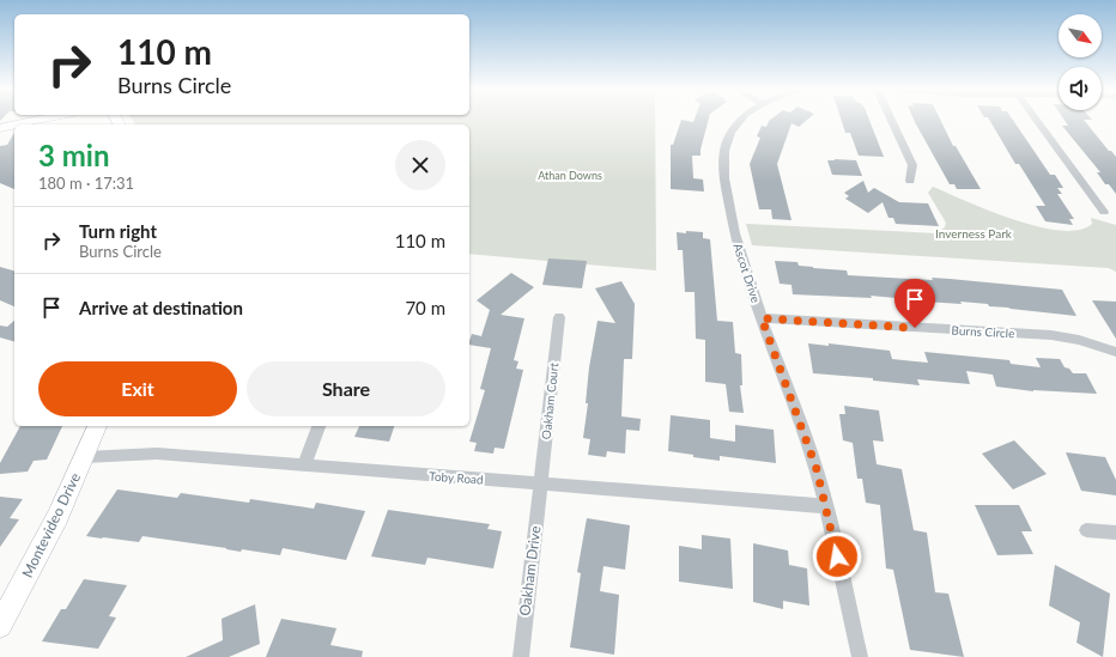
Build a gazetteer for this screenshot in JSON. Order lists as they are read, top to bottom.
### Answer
{
  "streets": {
    "street": [
      "Ascot Drive",
      "Burns Circle",
      "Oakham Court",
      "Toby Road",
      "Montevideo Drive",
      "Oakham Drive"
    ]
  },
  "crossings": [
    ["Ascot Drive", "Burns Circle"],
    ["Ascot Drive", "Toby Road"],
    ["Oakham Court", "Toby Road"],
    ["Oakham Court", "Oakham Drive"],
    ["Toby Road", "Montevideo Drive"],
    ["Toby Road", "Oakham Drive"]
  ],
  "parks": ["Athan Downs", "Inverness Park"],
  "north": "bottom right",
  "page": {
    "turn": ["110 m", "Burns Circle"],
    "heading": ["3 min", "180 m · 17:31"],
    "list": [
      {
        "name": "Turn right",
        "note": "Burns Circle",
        "value": "110 m"
      },
      {
        "name": "Arrive at destination",
        "value": "70 m"
      }
    ],
    "buttons": ["Exit", "Share"]
  }
}
